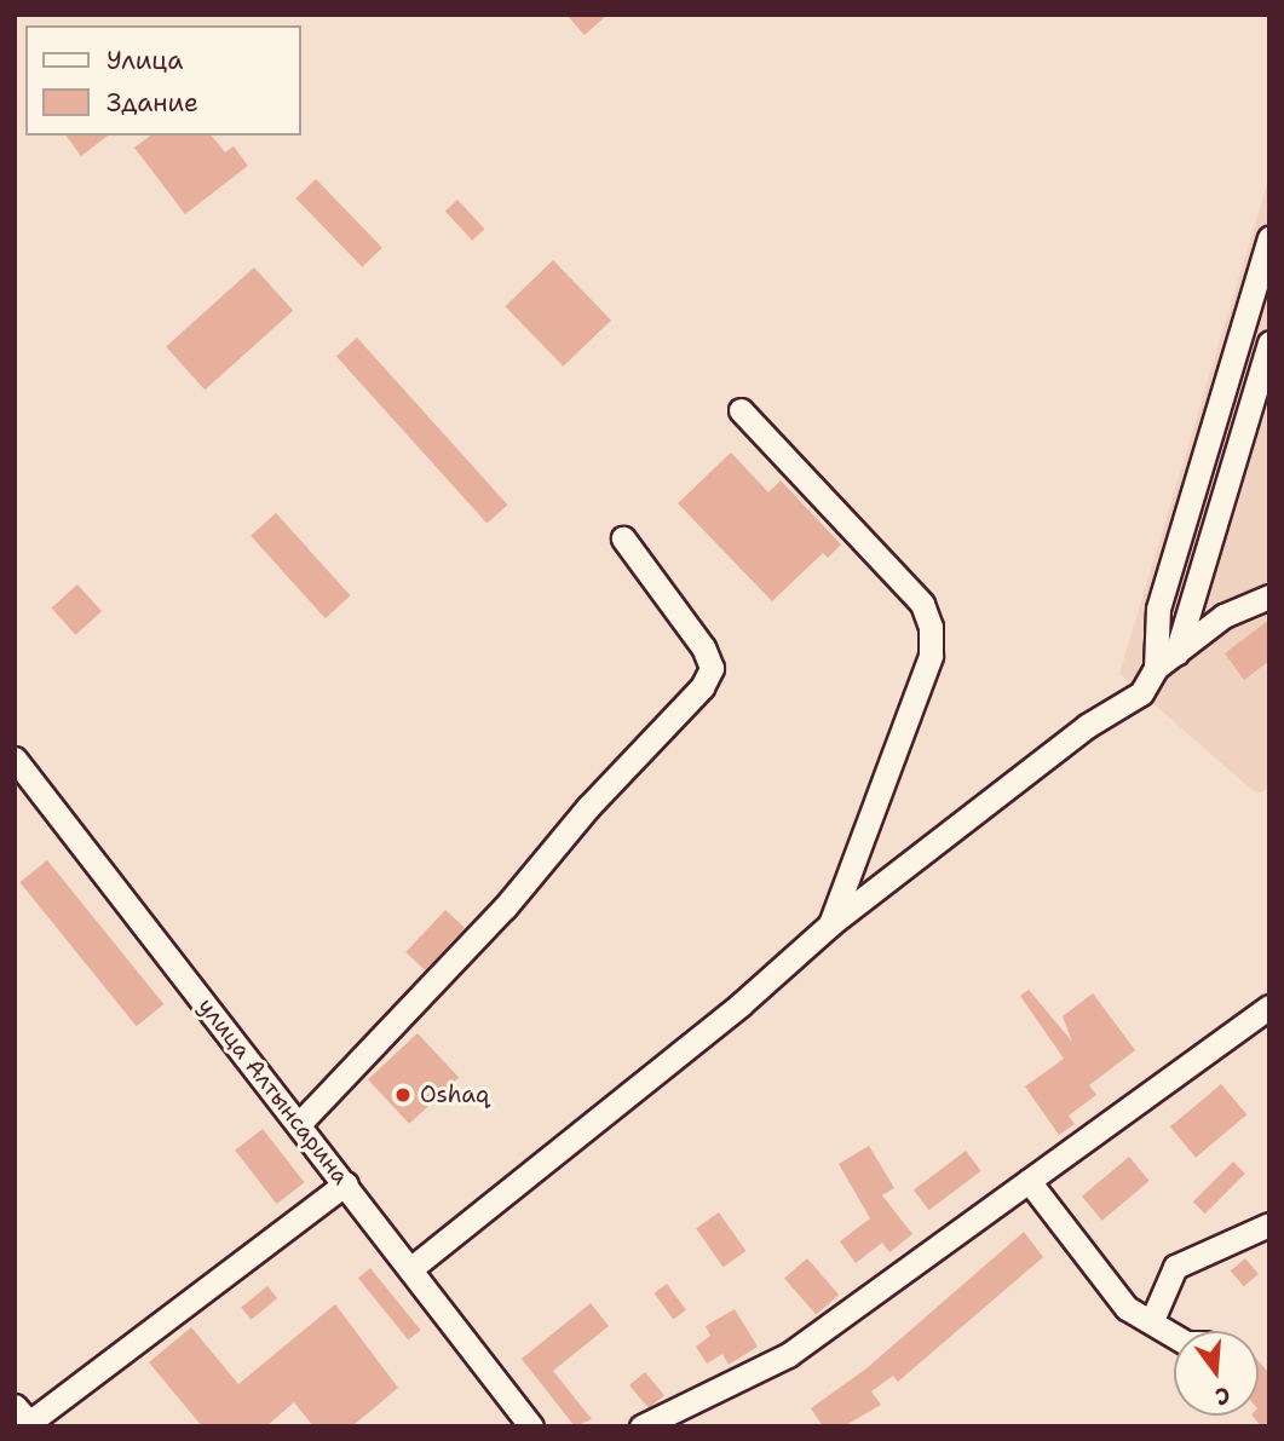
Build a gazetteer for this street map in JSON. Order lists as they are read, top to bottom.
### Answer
{
  "streets": {
    "street": ["улица Алтынсарина"]
  },
  "places": ["Oshaq"],
  "legend": ["Улица", "Здание"],
  "north": "bottom"
}
